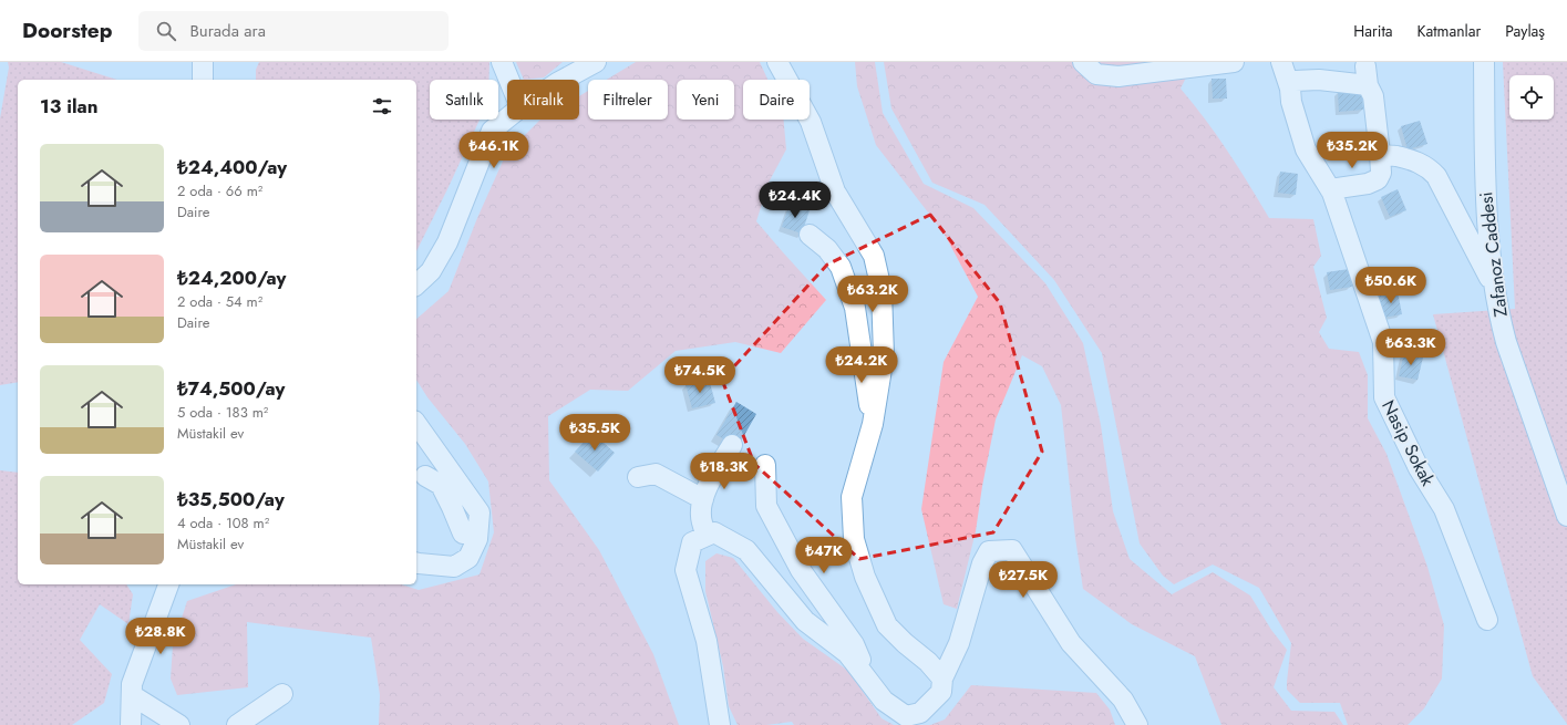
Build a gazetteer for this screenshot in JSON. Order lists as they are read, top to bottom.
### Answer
{
  "streets": {
    "street": ["Zafanoz Caddesi", "Nasip Sokak"]
  },
  "page": {
    "header": "Doorstep",
    "search": "Burada ara",
    "nav": ["Harita", "Katmanlar", "Paylaş"],
    "chip": [
      "Satılık",
      "Kiralık",
      "Filtreler",
      "Yeni",
      "Daire"
    ],
    "heading": "13 ilan",
    "price": [
      "₺46.1K",
      "₺35.2K",
      "₺24.4K",
      "₺50.6K",
      "₺63.2K",
      "₺63.3K",
      "₺24.2K",
      "₺74.5K",
      "₺35.5K",
      "₺18.3K",
      "₺47K",
      "₺27.5K",
      "₺28.8K"
    ],
    "list": [
      {
        "name": "₺24,400/ay",
        "note": "2 oda · 66 m² · Daire"
      },
      {
        "name": "₺24,200/ay",
        "note": "2 oda · 54 m² · Daire"
      },
      {
        "name": "₺74,500/ay",
        "note": "5 oda · 183 m² · Müstakil ev"
      },
      {
        "name": "₺35,500/ay",
        "note": "4 oda · 108 m² · Müstakil ev"
      }
    ]
  }
}
